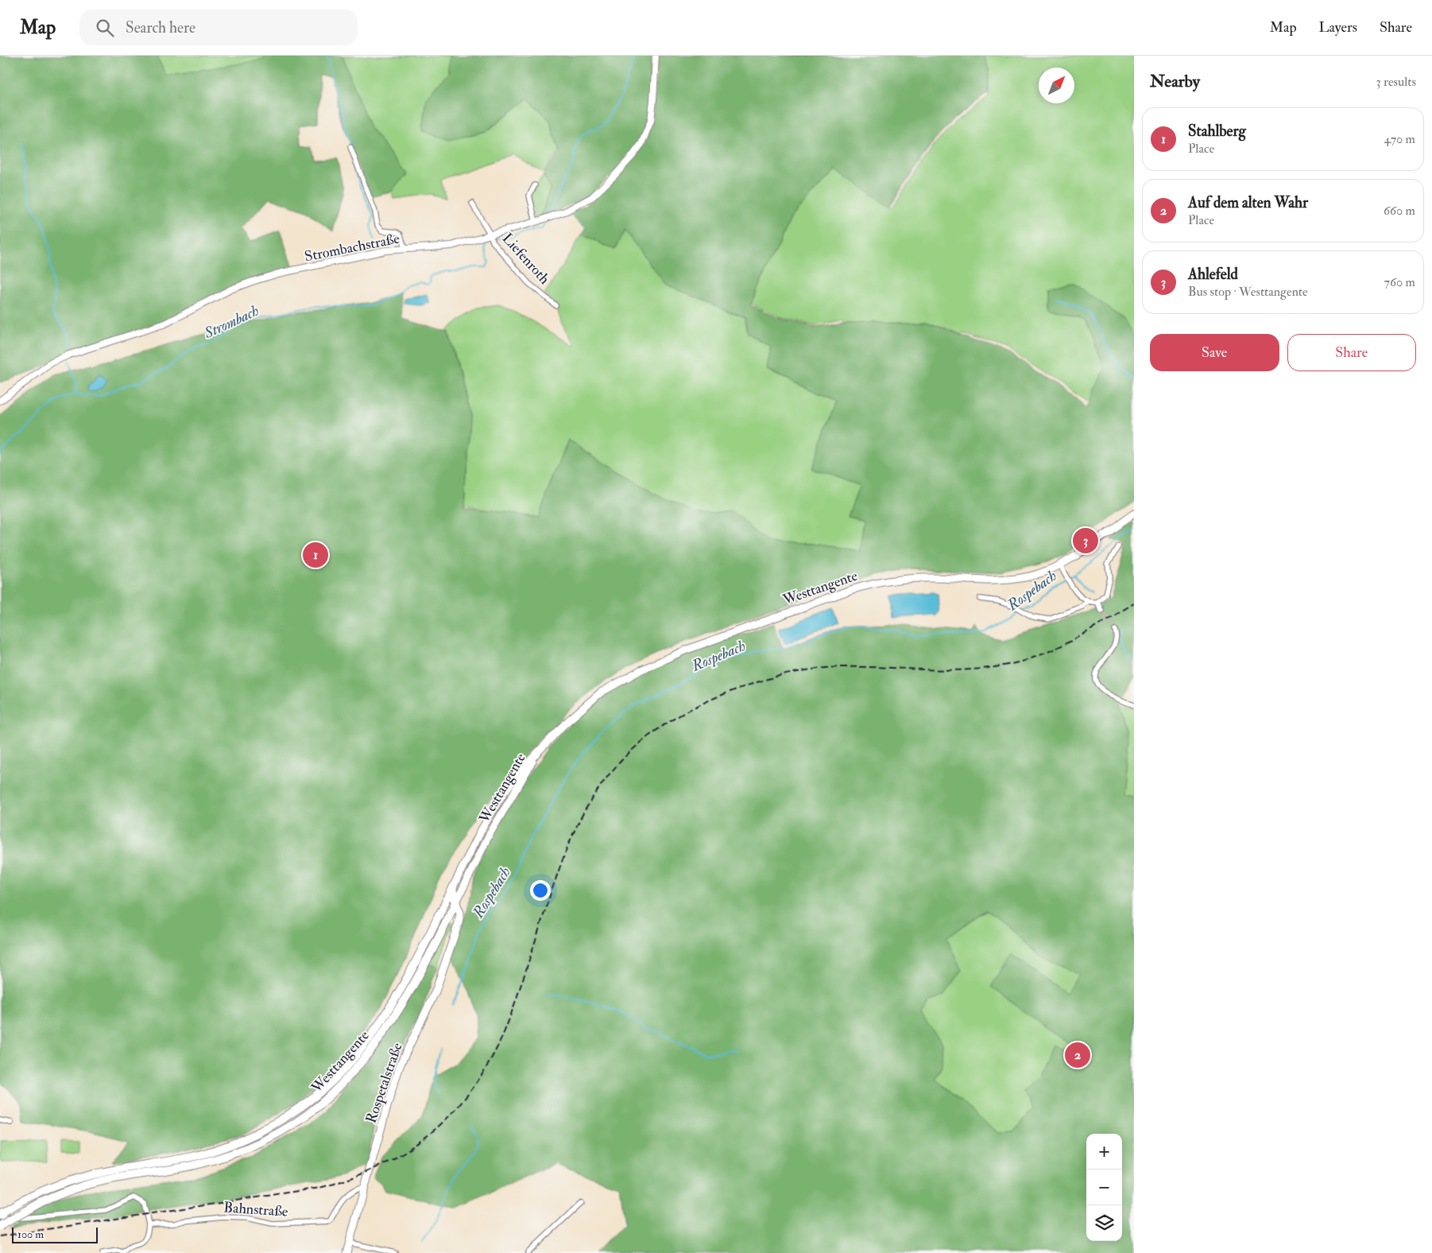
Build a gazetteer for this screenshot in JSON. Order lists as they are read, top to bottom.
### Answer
{
  "streets": {
    "highway": ["Westtangente"],
    "main road": ["Strombachstraße", "Rospetalstraße"],
    "street": ["Liefenroth", "Bahnstraße"]
  },
  "crossings": [
    ["Strombachstraße", "Liefenroth"],
    ["Westtangente", "Rospetalstraße"],
    ["Rospetalstraße", "Bahnstraße"]
  ],
  "water": ["Strombach", "Rospebach"],
  "scale_bar": "100 m",
  "north": "top right",
  "page": {
    "header": "Map",
    "search": "Search here",
    "nav": ["Map", "Layers", "Share"],
    "heading": ["Nearby", "3 results"],
    "list": [
      {
        "mark": "1",
        "name": "Stahlberg",
        "note": "Place",
        "value": "470 m"
      },
      {
        "mark": "2",
        "name": "Auf dem alten Wahr",
        "note": "Place",
        "value": "660 m"
      },
      {
        "mark": "3",
        "name": "Ahlefeld",
        "note": "Bus stop · Westtangente",
        "value": "760 m"
      }
    ],
    "buttons": ["Save", "Share"],
    "pins": ["3", "1", "2"],
    "map_buttons": ["+", "−"],
    "scale": "100 m"
  }
}
